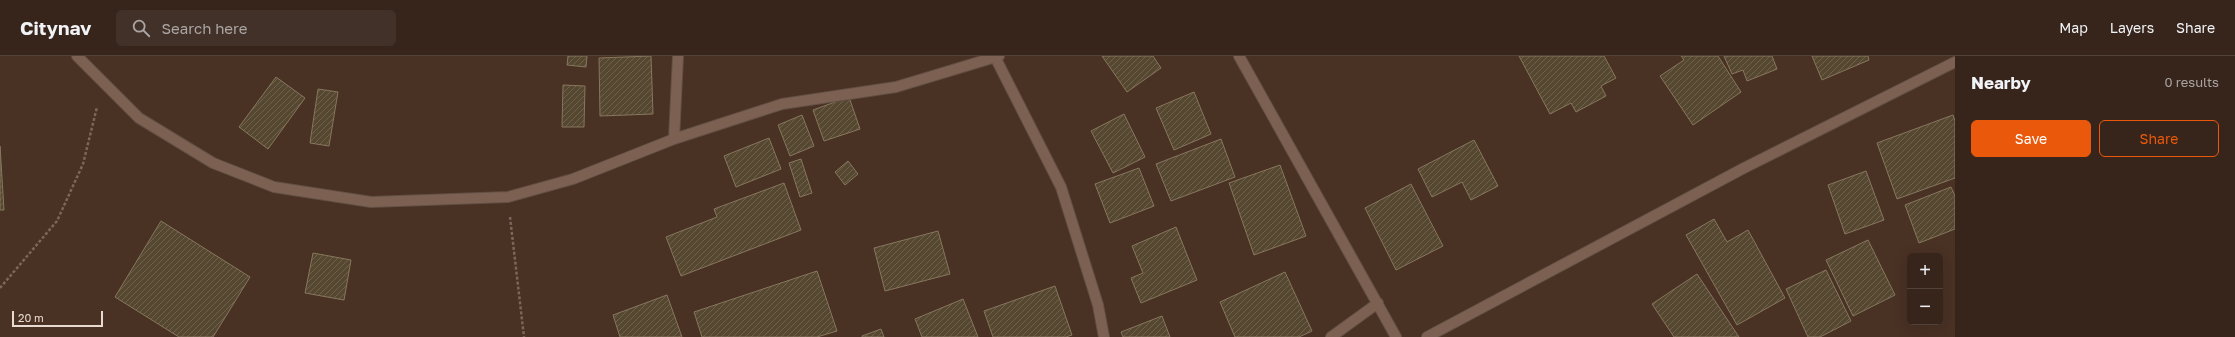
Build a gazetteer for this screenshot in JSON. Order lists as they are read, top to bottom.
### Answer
{
  "scale_bar": "20 m",
  "page": {
    "header": "Citynav",
    "search": "Search here",
    "nav": ["Map", "Layers", "Share"],
    "heading": ["Nearby", "0 results"],
    "buttons": ["Save", "Share"],
    "map_buttons": ["+", "−"],
    "scale": "20 m"
  }
}
